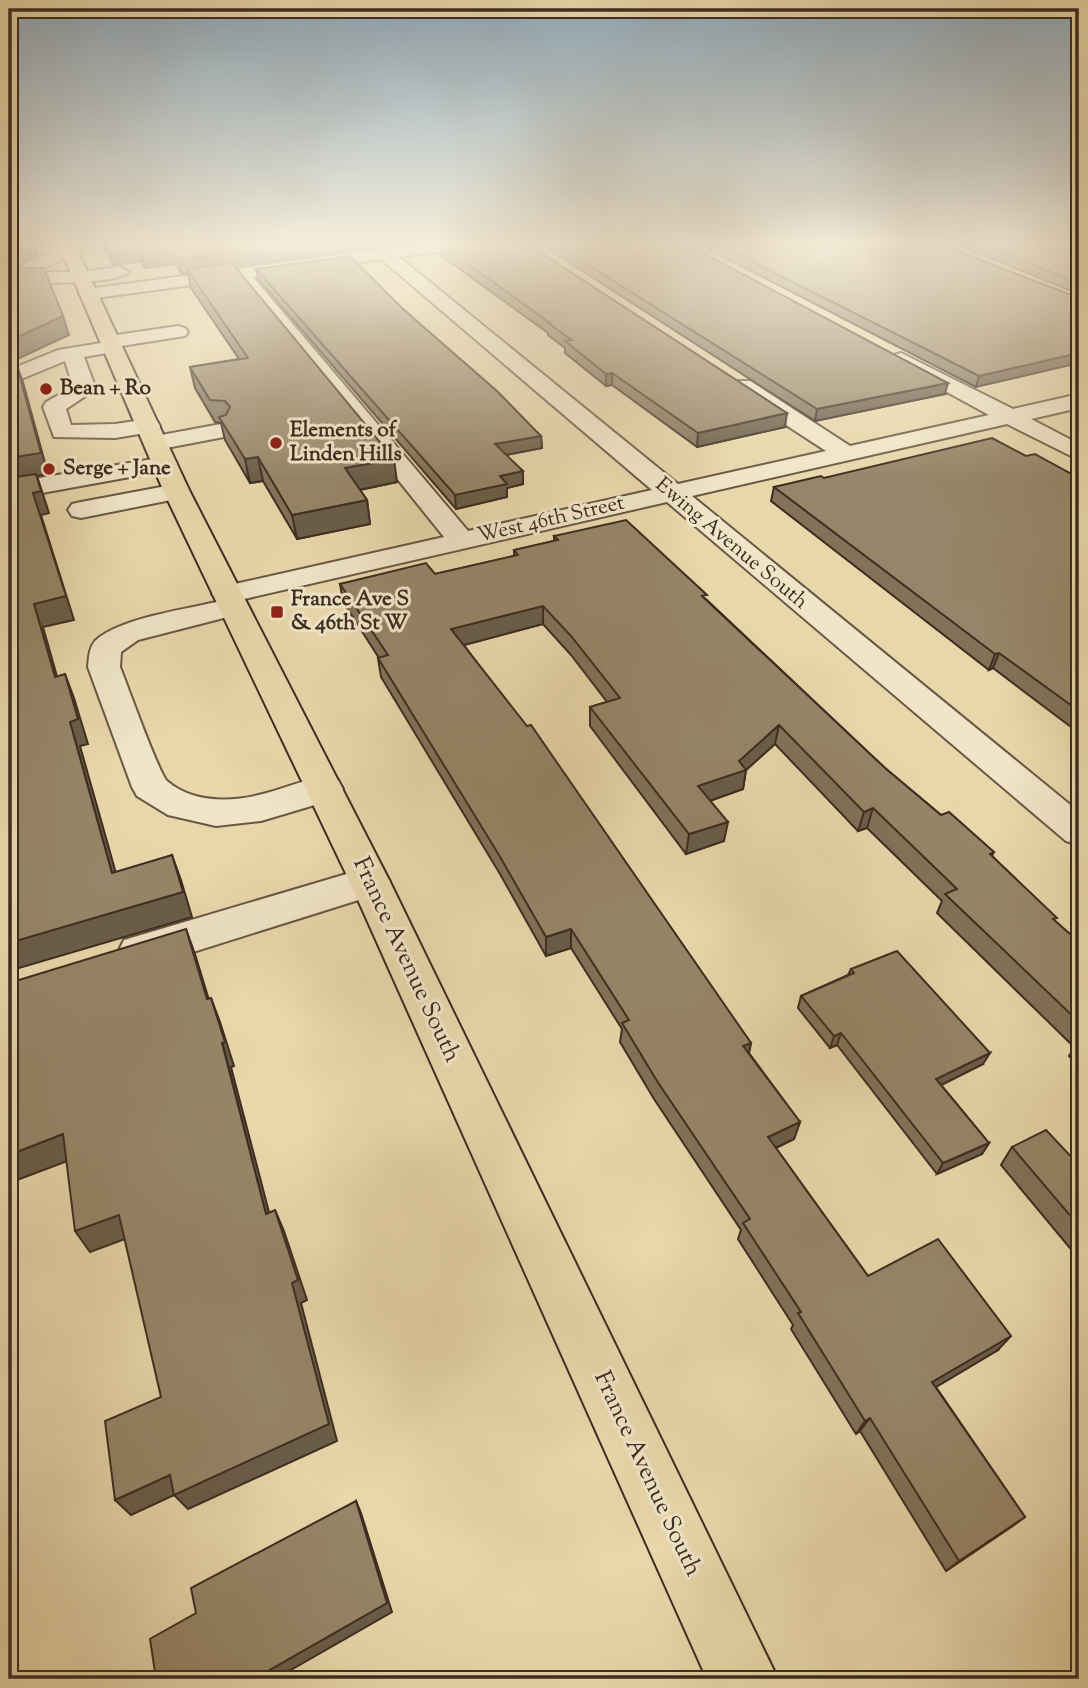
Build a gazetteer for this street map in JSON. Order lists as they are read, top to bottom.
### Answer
{
  "streets": {
    "main road": ["France Avenue South"],
    "street": ["West 46th Street", "Ewing Avenue South"]
  },
  "crossings": [
    ["West 46th Street", "Ewing Avenue South"],
    ["West 46th Street", "France Avenue South"]
  ],
  "places": {
    "other": ["Bean + Ro", "Elements of Linden Hills", "Serge + Jane"],
    "transit": ["France Ave S & 46th St W"]
  }
}
